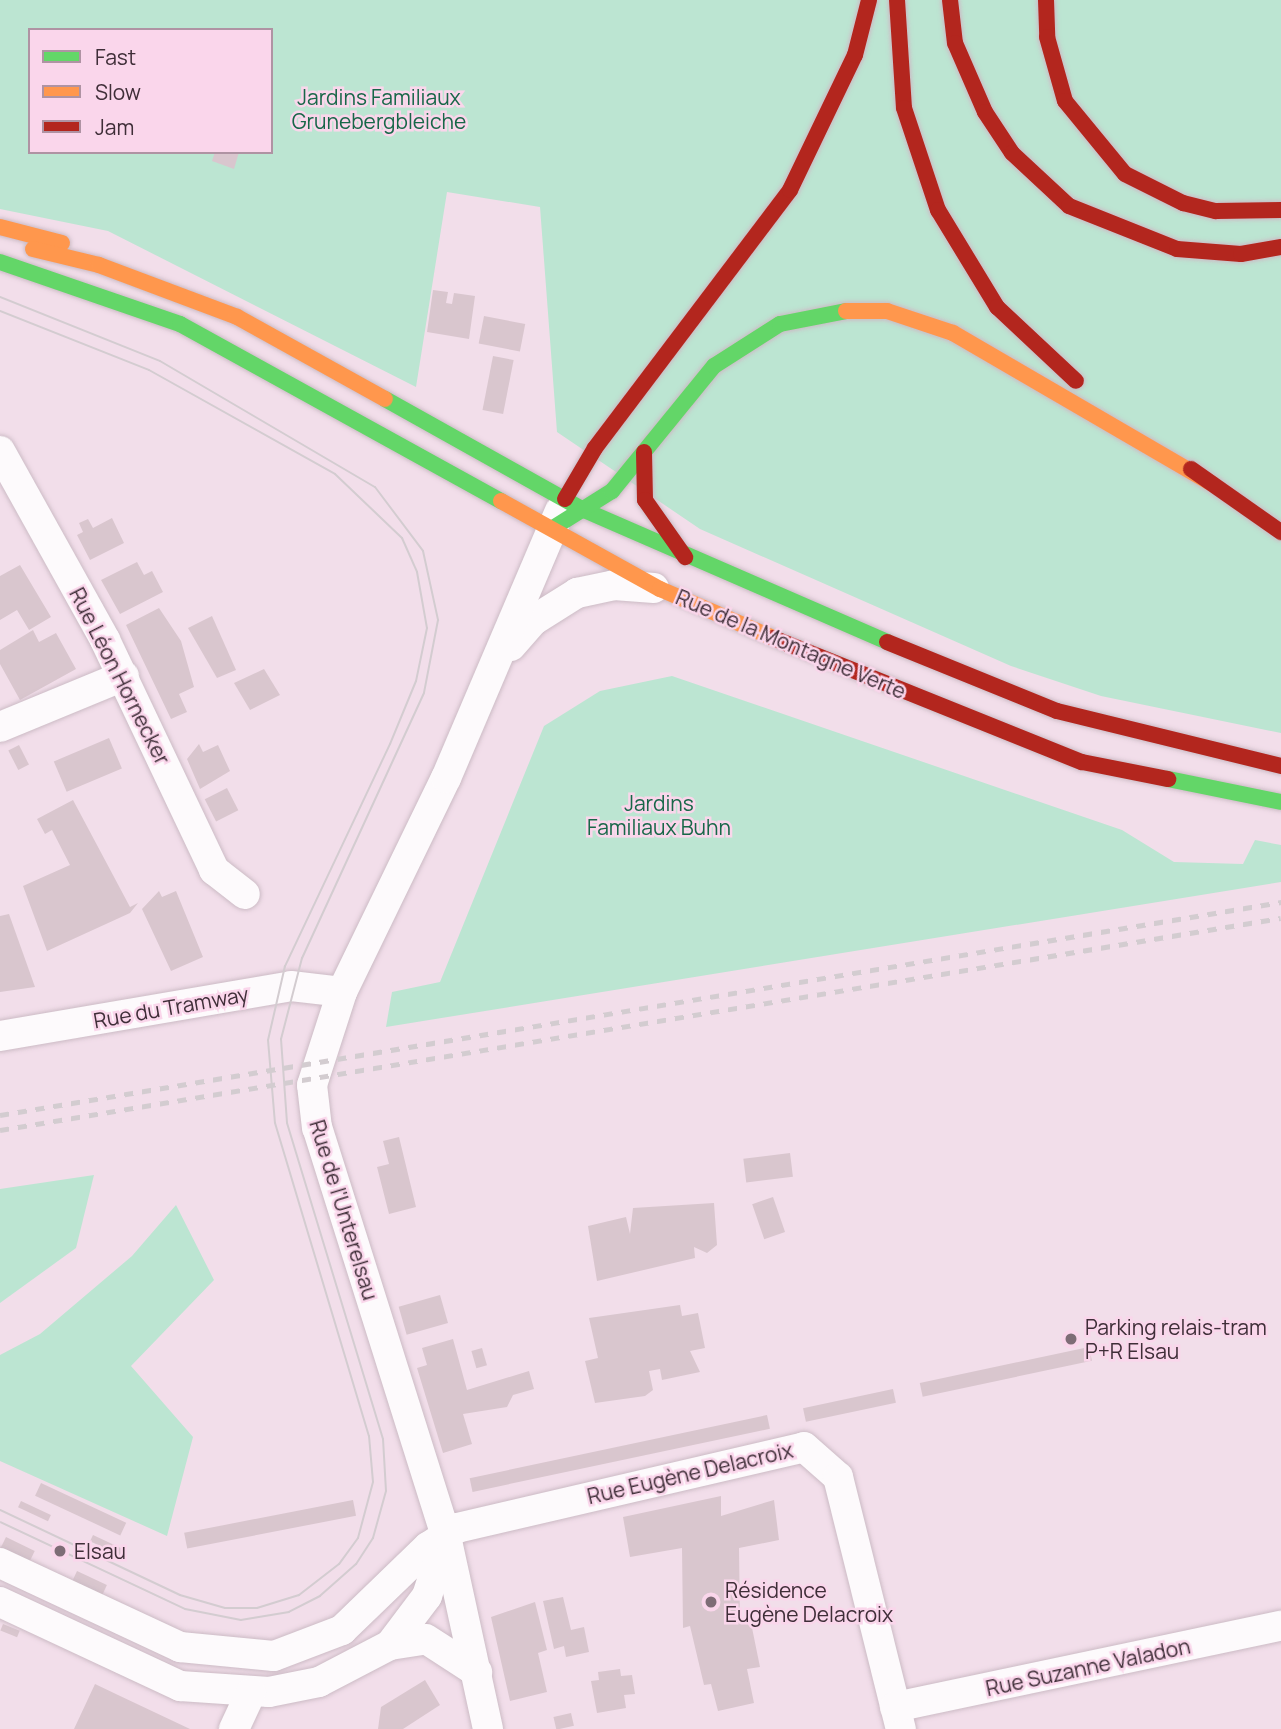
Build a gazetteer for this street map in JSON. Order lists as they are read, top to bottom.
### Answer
{
  "streets": {
    "main road": ["Rue de la Montagne Verte"],
    "street": [
      "Rue Léon Hornecker",
      "Rue du Tramway",
      "Rue de l'Unterelsau",
      "Rue Eugène Delacroix",
      "Rue Suzanne Valadon"
    ]
  },
  "crossings": [
    ["Rue de la Montagne Verte", "Rue de l'Unterelsau"],
    ["Rue du Tramway", "Rue de l'Unterelsau"],
    ["Rue de l'Unterelsau", "Rue Eugène Delacroix"],
    ["Rue Eugène Delacroix", "Rue Suzanne Valadon"]
  ],
  "parks": ["Jardins Familiaux Grunebergbleiche", "Jardins Familiaux Buhn"],
  "places": ["Parking relais-tram P+R Elsau", "Elsau", "Résidence Eugène Delacroix"],
  "legend": ["Fast", "Slow", "Jam"]
}
